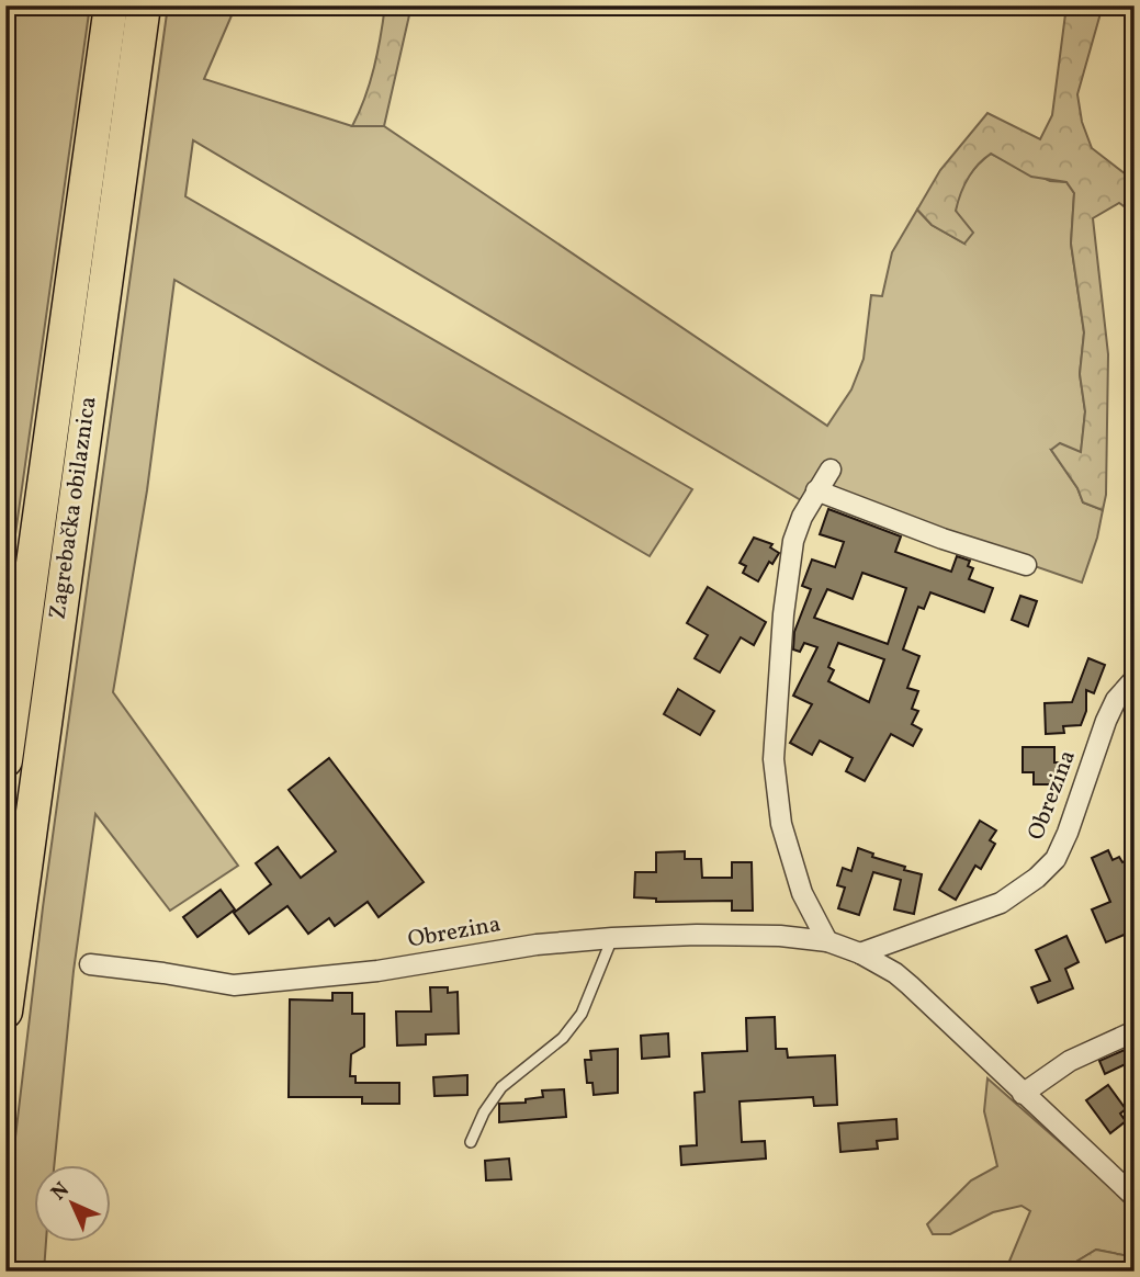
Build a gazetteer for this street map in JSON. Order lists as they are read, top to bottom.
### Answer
{
  "streets": {
    "highway": ["Zagrebačka obilaznica"],
    "street": ["Obrezina"]
  },
  "north": "top left"
}
